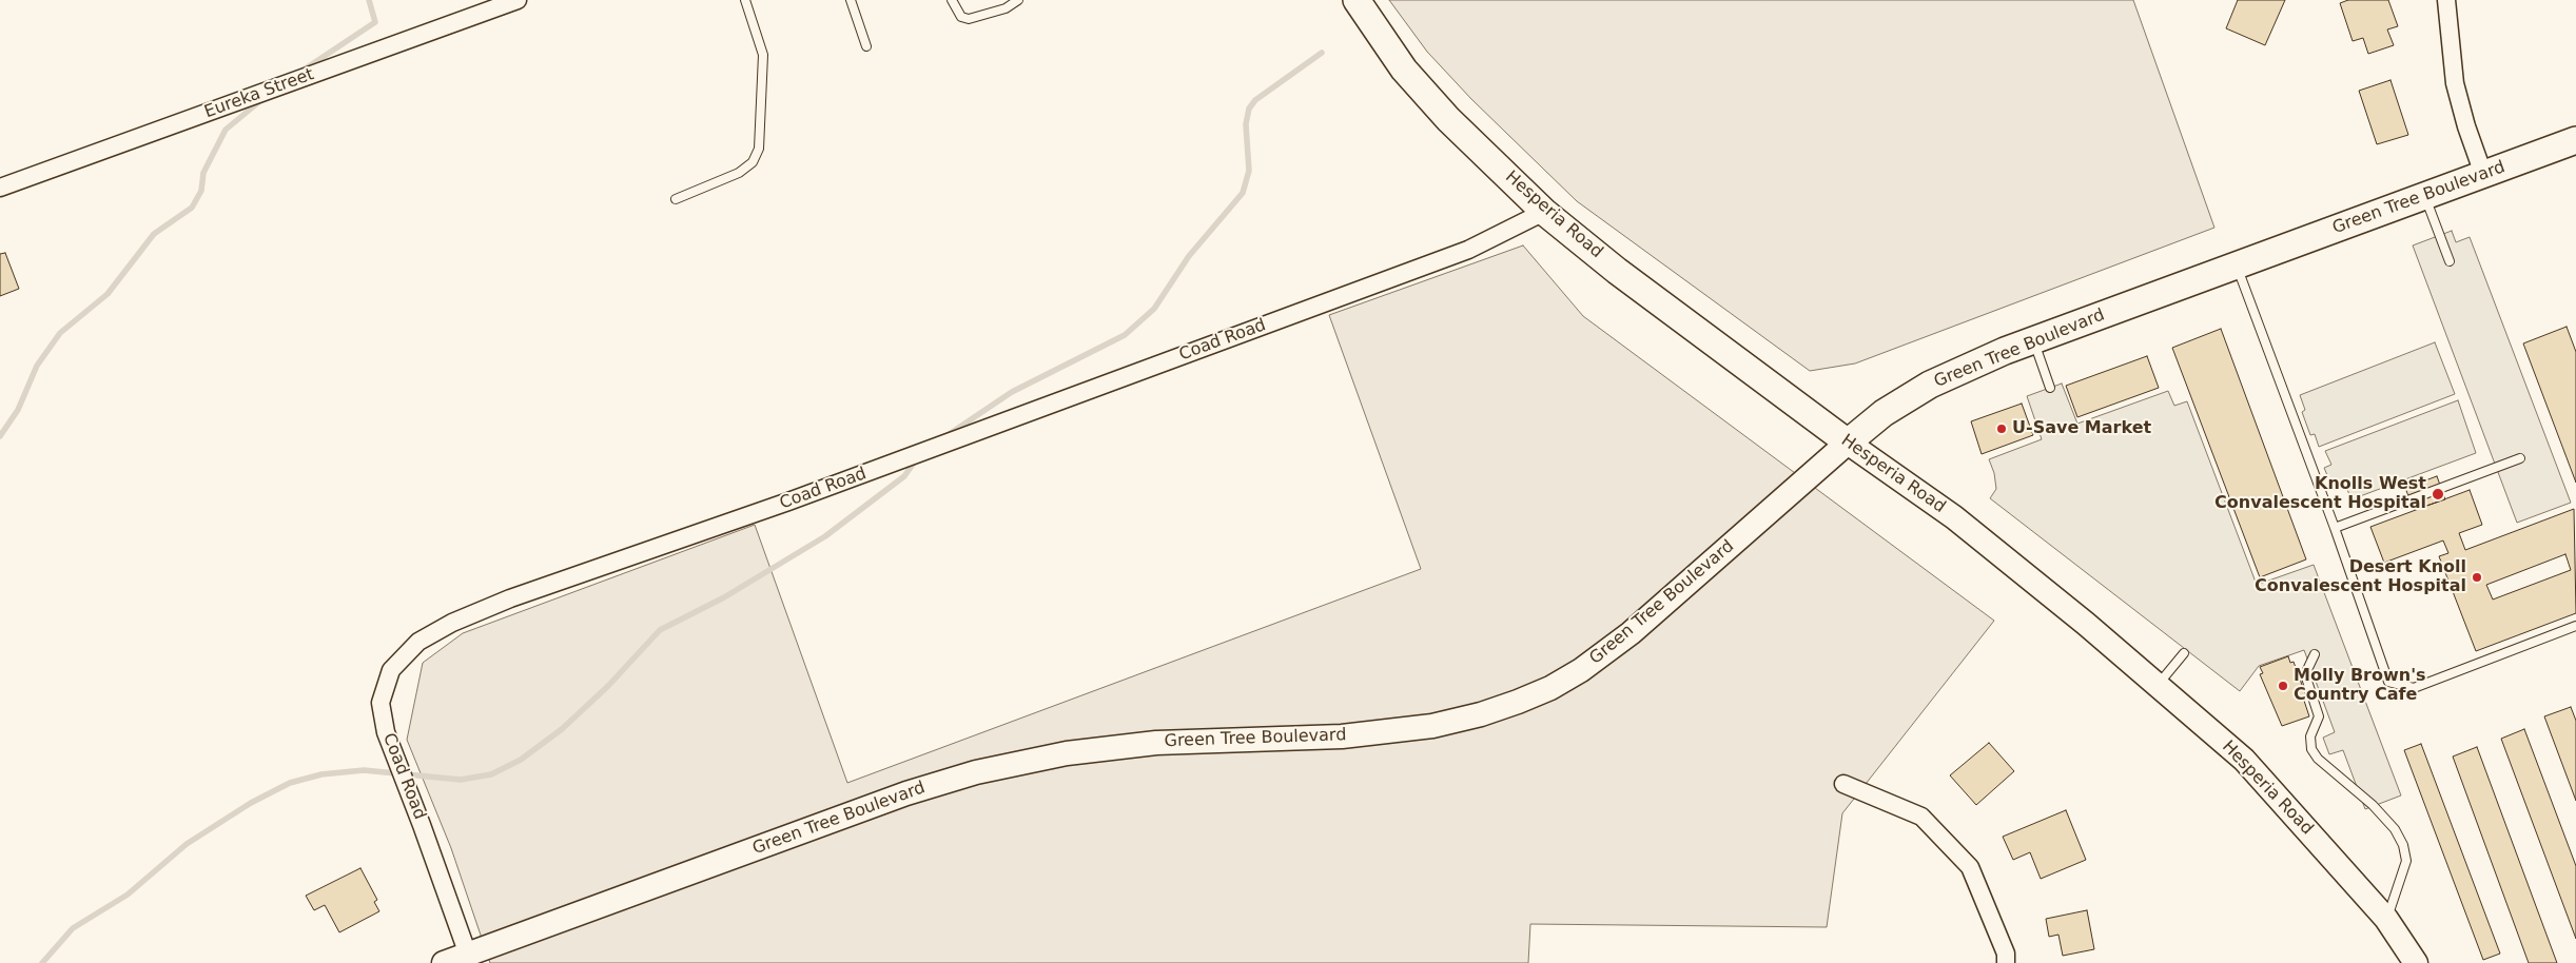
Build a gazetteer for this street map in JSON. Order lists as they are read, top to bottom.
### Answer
{
  "streets": {
    "main road": ["Green Tree Boulevard", "Hesperia Road"],
    "street": ["Eureka Street", "Coad Road"]
  },
  "crossings": [
    ["Green Tree Boulevard", "Hesperia Road"],
    ["Green Tree Boulevard", "Coad Road"],
    ["Hesperia Road", "Coad Road"]
  ],
  "places": [
    "U-Save Market",
    "Knolls West Convalescent Hospital",
    "Desert Knoll Convalescent Hospital",
    "Molly Brown's Country Cafe"
  ]
}
